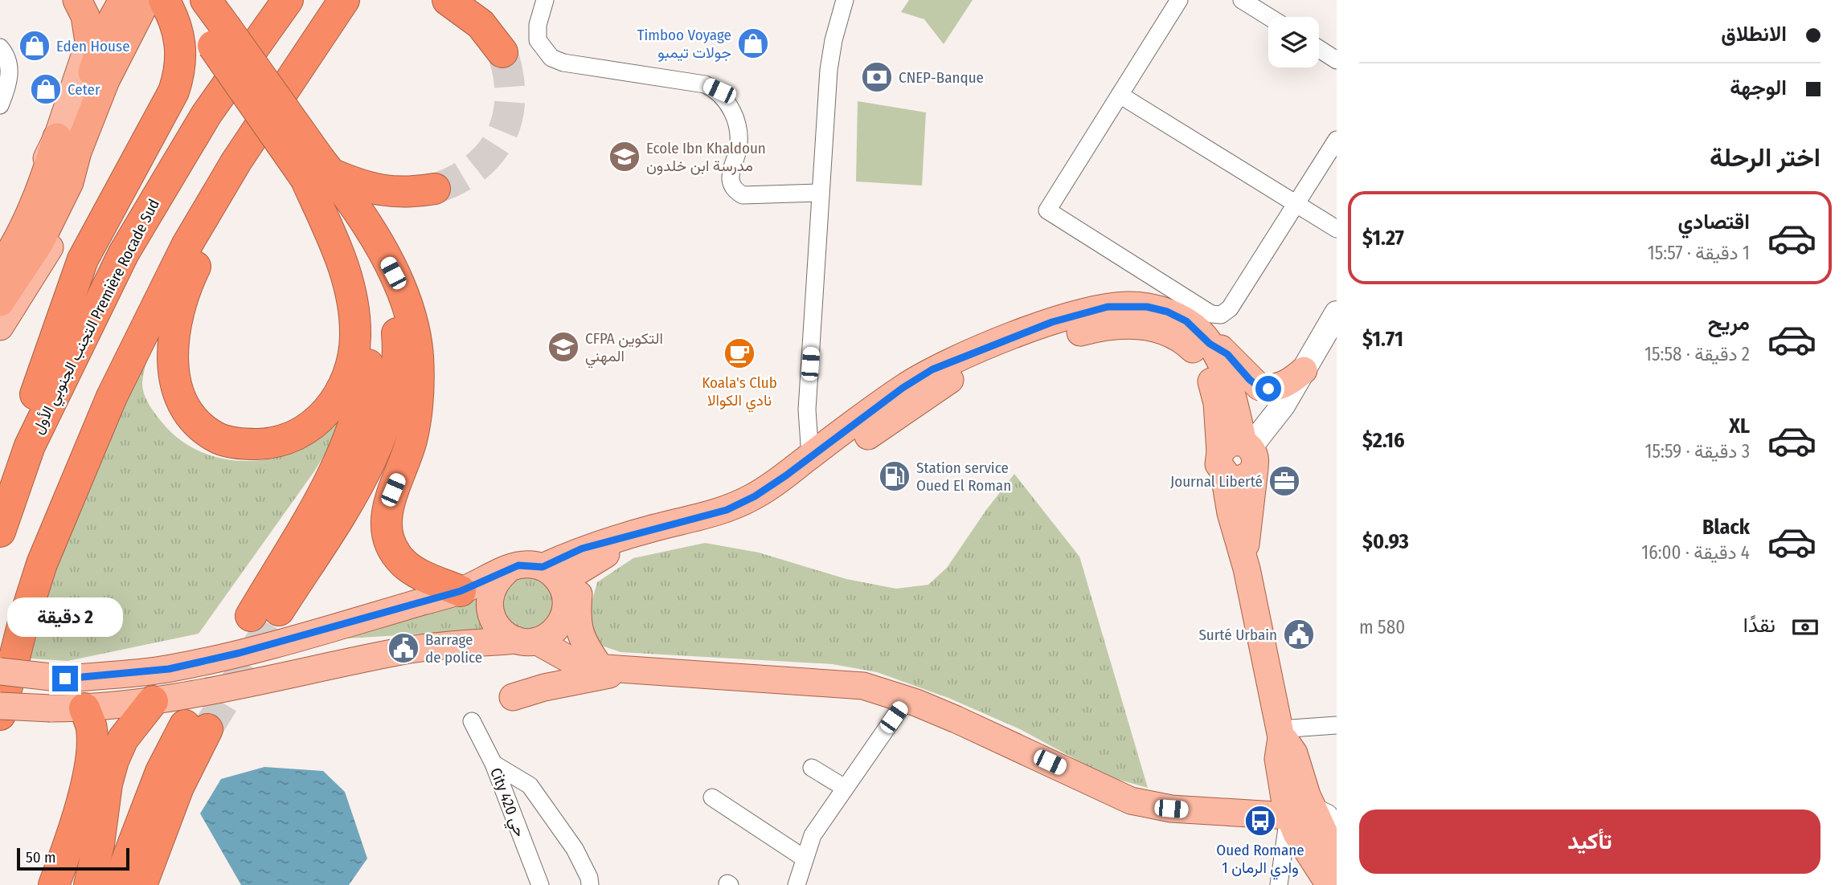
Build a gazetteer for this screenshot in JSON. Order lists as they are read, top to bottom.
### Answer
{
  "streets": {
    "highway": ["التجنب الجنوبي الأول Première Rocade Sud"],
    "street": ["City 420 حي"]
  },
  "places": {
    "shop": ["Timboo Voyage جولات تيمبو", "Eden House", "Ceter"],
    "bank": ["CNEP-Banque"],
    "school or university": ["Ecole Ibn Khaldoun مدرسة ابن خلدون", "CFPA التكوين المهني"],
    "cafe": ["Koala's Club نادي الكوالا"],
    "fuel station": ["Station service Oued El Roman"],
    "office": ["Journal Liberté"],
    "public building": ["Surté Urbain", "Barrage de police"],
    "bus stop": ["Oued Romane 1 وادي الرمان"]
  },
  "scale_bar": "50 m",
  "page": {
    "banner": ["الانطلاق", "الوجهة"],
    "heading": "اختر الرحلة",
    "list": [
      {
        "name": "اقتصادي",
        "note": "1 دقيقة · 15:57",
        "value": "$1.27"
      },
      {
        "name": "مريح",
        "note": "2 دقيقة · 15:58",
        "value": "$1.71"
      },
      {
        "name": "XL",
        "note": "3 دقيقة · 15:59",
        "value": "$2.16"
      },
      {
        "name": "Black",
        "note": "4 دقيقة · 16:00",
        "value": "$0.93"
      }
    ],
    "pay": ["نقدًا", "580 m"],
    "bubble": "2 دقيقة",
    "buttons": "تأكيد",
    "scale": "50 m"
  }
}
